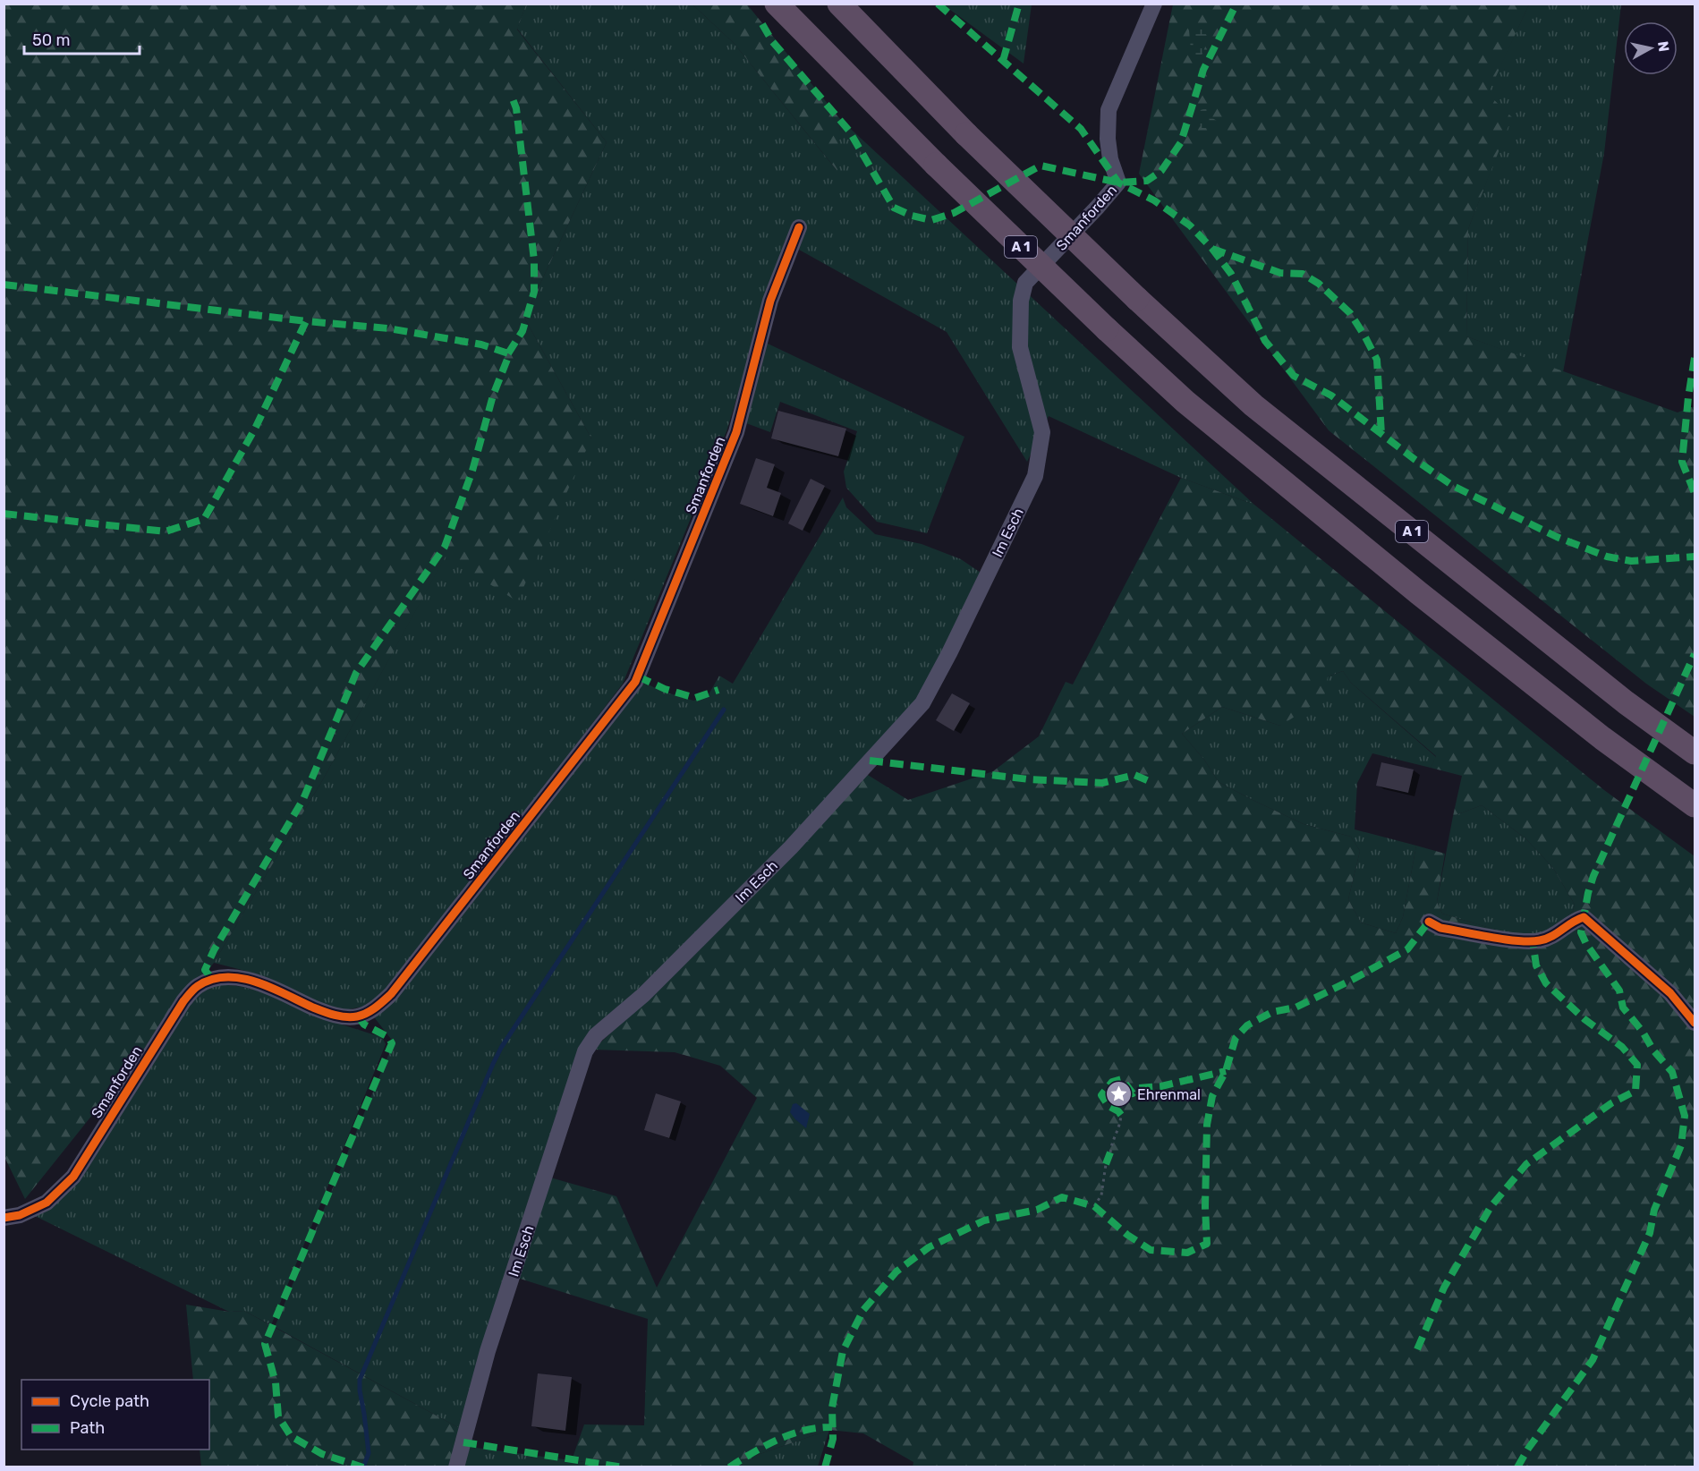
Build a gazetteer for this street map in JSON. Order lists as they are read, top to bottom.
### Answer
{
  "streets": {
    "highway": ["A 1"],
    "street": ["Smanforden", "Im Esch"]
  },
  "crossings": [
    ["Smanforden", "Im Esch"]
  ],
  "places": {
    "place": ["Ehrenmal"]
  },
  "legend": ["Cycle path", "Path"],
  "scale_bar": "50 m",
  "north": "right"
}
